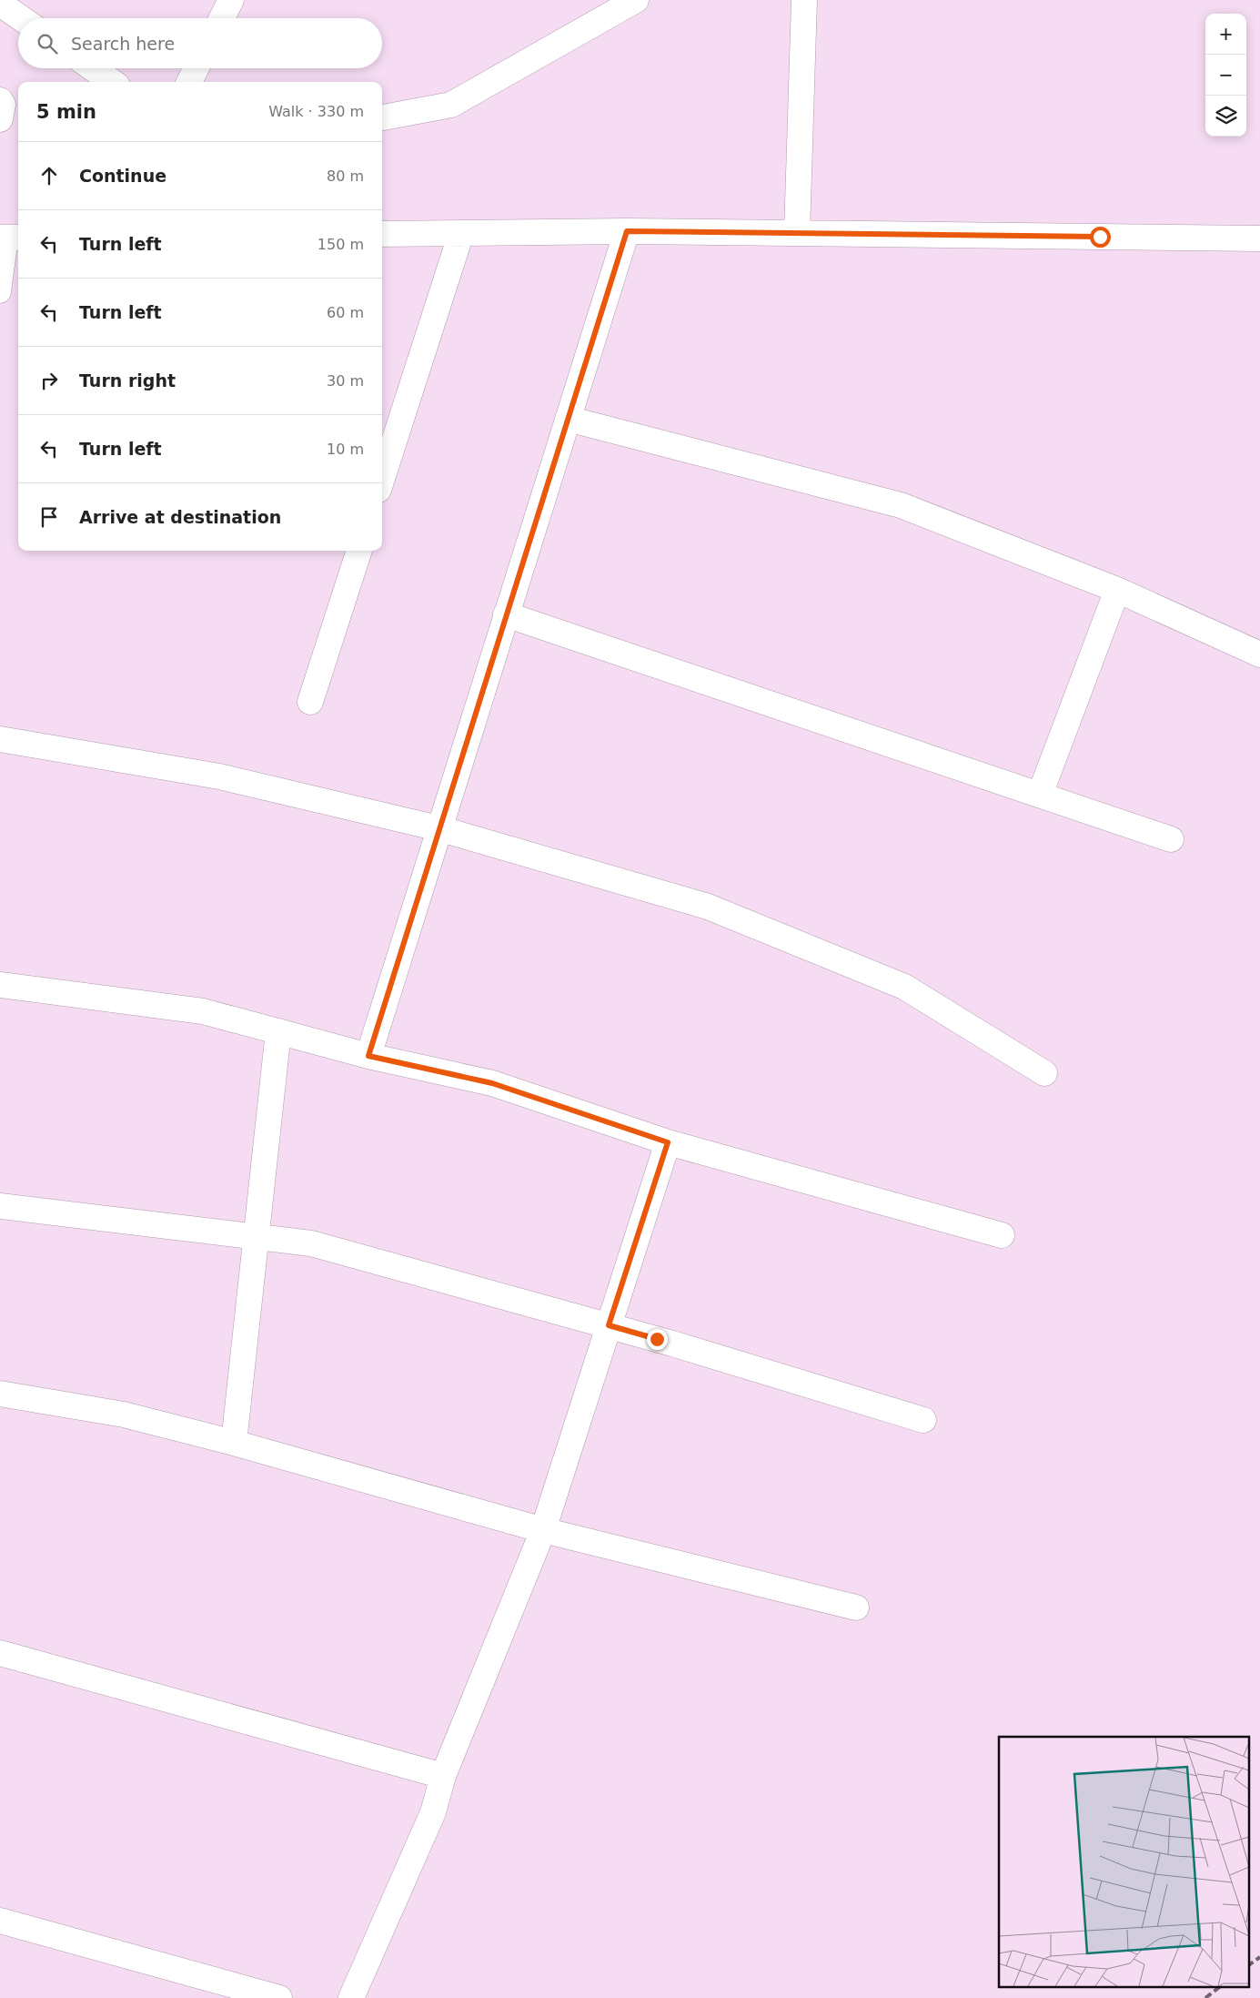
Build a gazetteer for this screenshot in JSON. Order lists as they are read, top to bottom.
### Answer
{
  "page": {
    "map_buttons": ["+", "−"],
    "search": "Search here",
    "heading": ["5 min", "Walk · 330 m"],
    "list": [
      ["Continue", "80 m"],
      ["Turn left", "150 m"],
      ["Turn left", "60 m"],
      ["Turn right", "30 m"],
      ["Turn left", "10 m"],
      "Arrive at destination"
    ]
  }
}
